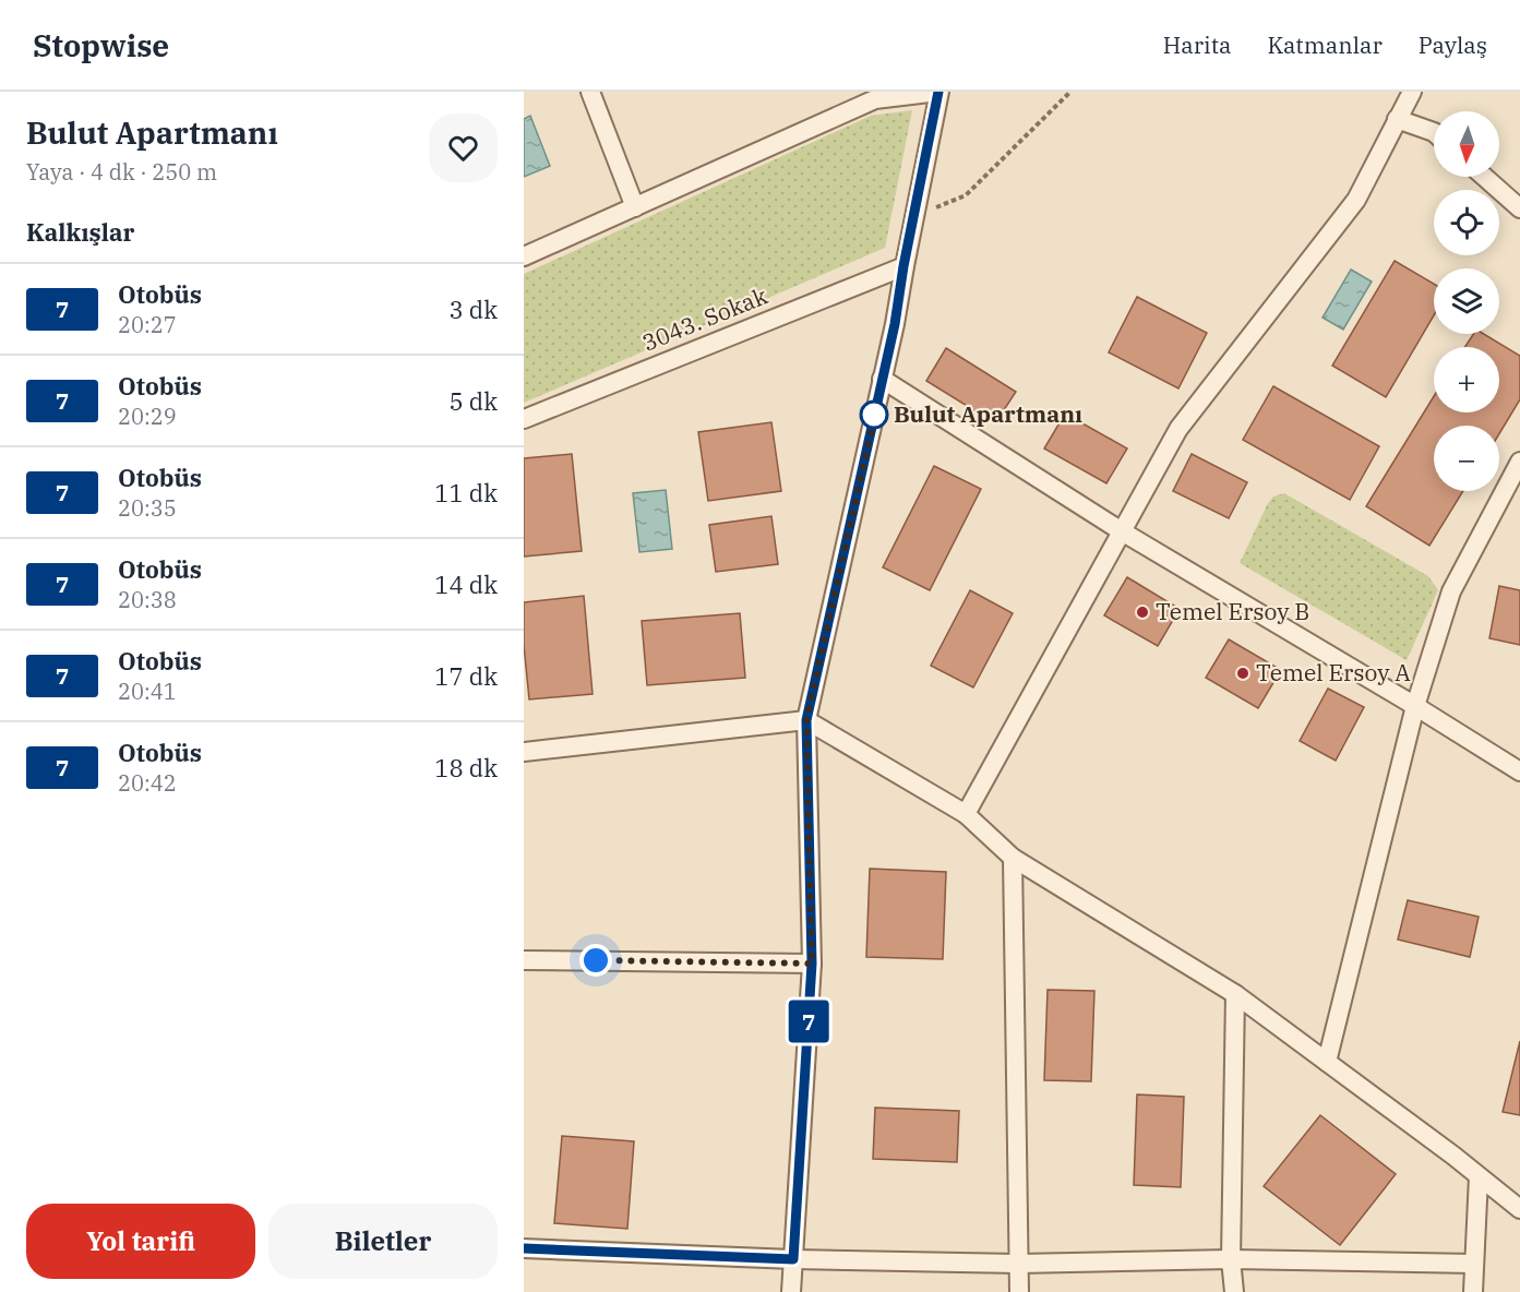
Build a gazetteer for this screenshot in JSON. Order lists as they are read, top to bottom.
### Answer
{
  "streets": {
    "street": ["3043. Sokak"]
  },
  "places": ["Bulut Apartmanı", "Temel Ersoy B", "Temel Ersoy A"],
  "lines": ["bus line 7"],
  "north": "bottom",
  "page": {
    "header": "Stopwise",
    "nav": ["Harita", "Katmanlar", "Paylaş"],
    "heading": [
      ["Bulut Apartmanı", "Yaya · 4 dk · 250 m"],
      "Kalkışlar"
    ],
    "on_map": "7",
    "map_buttons": ["+", "−"],
    "list": [
      {
        "mark": "7",
        "name": "Otobüs",
        "note": "20:27",
        "value": "3 dk"
      },
      {
        "mark": "7",
        "name": "Otobüs",
        "note": "20:29",
        "value": "5 dk"
      },
      {
        "mark": "7",
        "name": "Otobüs",
        "note": "20:35",
        "value": "11 dk"
      },
      {
        "mark": "7",
        "name": "Otobüs",
        "note": "20:38",
        "value": "14 dk"
      },
      {
        "mark": "7",
        "name": "Otobüs",
        "note": "20:41",
        "value": "17 dk"
      },
      {
        "mark": "7",
        "name": "Otobüs",
        "note": "20:42",
        "value": "18 dk"
      }
    ],
    "buttons": ["Yol tarifi", "Biletler"]
  }
}
